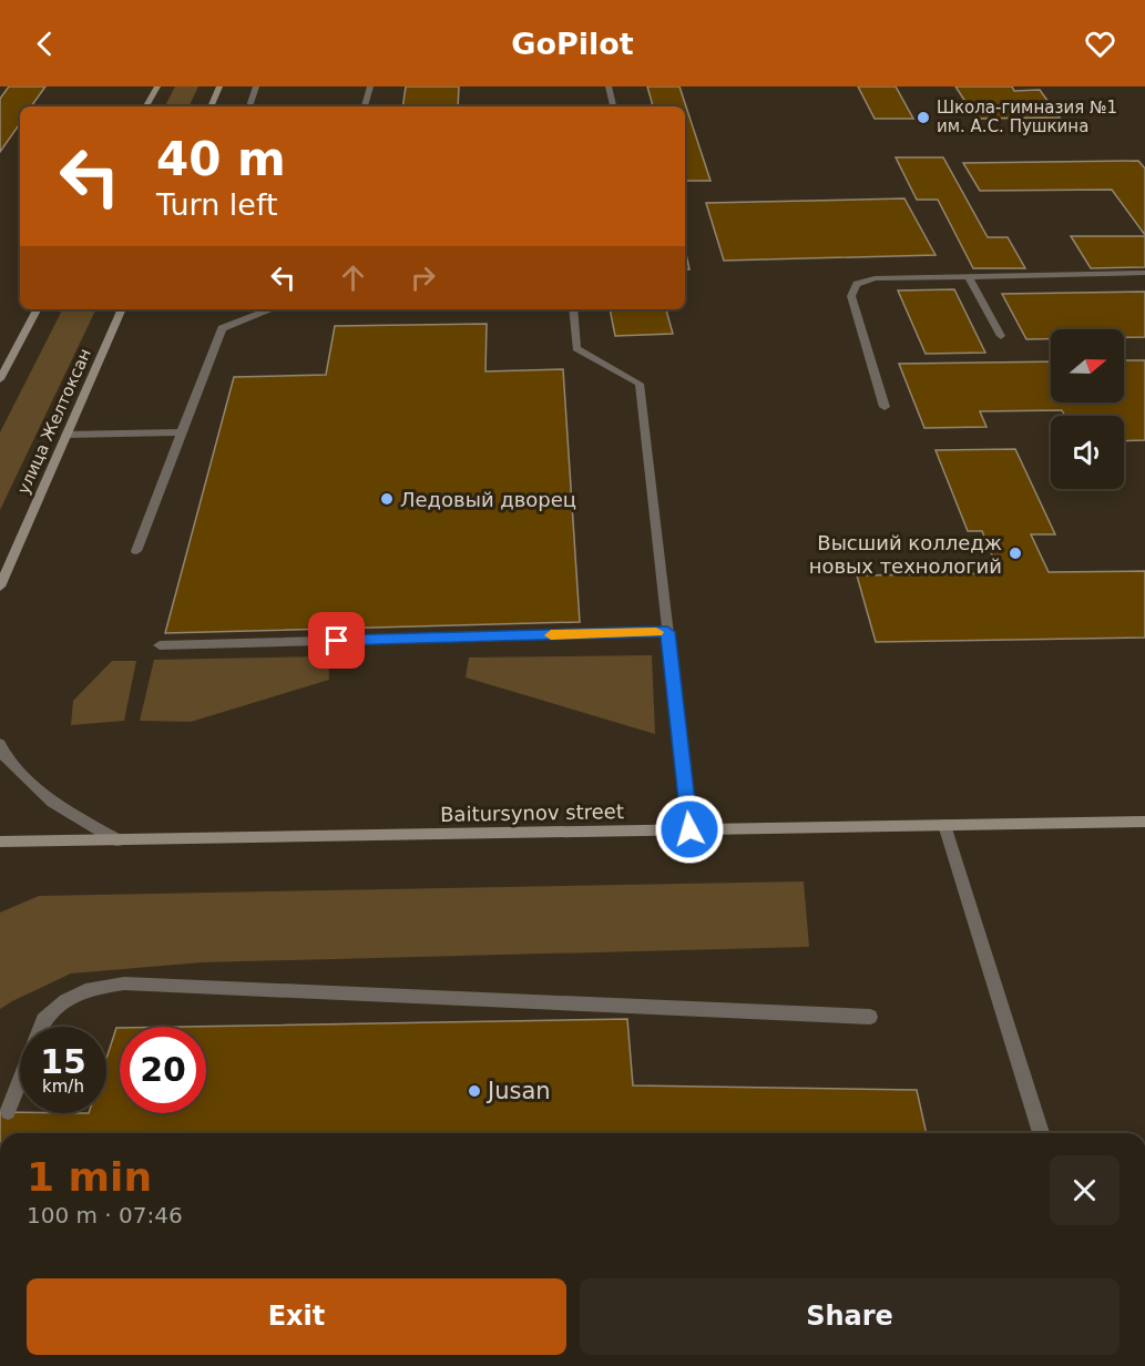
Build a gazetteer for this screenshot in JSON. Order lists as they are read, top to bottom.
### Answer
{
  "streets": {
    "main road": ["улица Желтоксан", "Baitursynov street"]
  },
  "places": [
    "Школа-гимназия №1 им. А.С. Пушкина",
    "Ледовый дворец",
    "Высший колледж новых технологий",
    "Jusan"
  ],
  "north": "right",
  "page": {
    "header": "GoPilot",
    "turn": ["40 m", "Turn left"],
    "speed": "15 km/h",
    "limit": "20",
    "heading": ["1 min", "100 m · 07:46"],
    "buttons": ["Exit", "Share"]
  }
}
